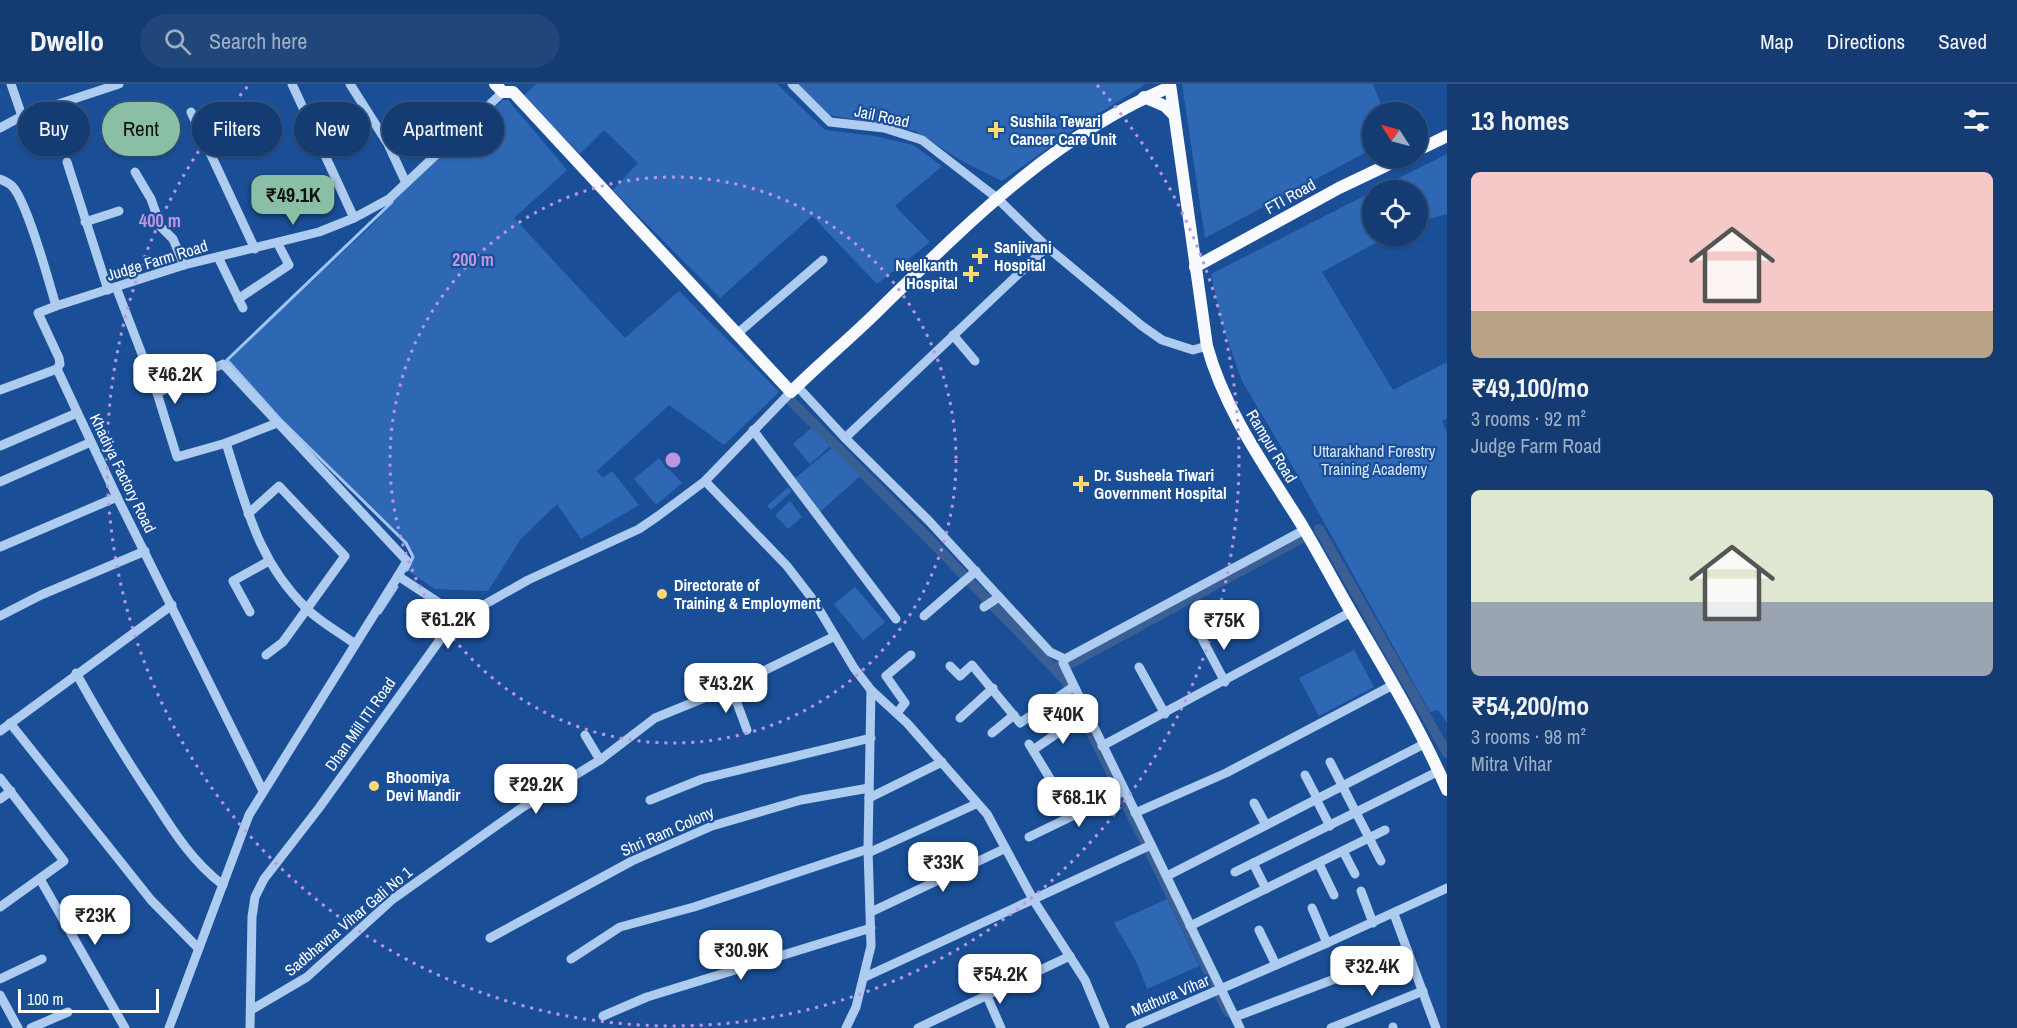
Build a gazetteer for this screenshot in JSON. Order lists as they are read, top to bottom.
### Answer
{
  "streets": {
    "main road": ["FTI Road", "Rampur Road"],
    "street": [
      "Jail Road",
      "Judge Farm Road",
      "Khadiya Factory Road",
      "Dhan Mill ITI Road",
      "Shri Ram Colony",
      "Sadbhavna Vihar Gali No 1",
      "Mathura Vihar"
    ]
  },
  "crossings": [
    ["Jail Road", "Rampur Road"],
    ["FTI Road", "Rampur Road"],
    ["Judge Farm Road", "Khadiya Factory Road"],
    ["Dhan Mill ITI Road", "Sadbhavna Vihar Gali No 1"]
  ],
  "parks": ["Uttarakhand Forestry Training Academy"],
  "places": {
    "health": [
      "Sushila Tewari Cancer Care Unit",
      "Sanjivani Hospital",
      "Neelkanth Hospital",
      "Dr. Susheela Tiwari Government Hospital"
    ],
    "other": ["Directorate of Training & Employment", "Bhoomiya Devi Mandir"]
  },
  "scale_bar": "100 m",
  "north": "top left",
  "page": {
    "header": "Dwello",
    "search": "Search here",
    "nav": ["Map", "Directions", "Saved"],
    "heading": "13 homes",
    "chip": [
      "Buy",
      "Rent",
      "Filters",
      "New",
      "Apartment"
    ],
    "list": [
      {
        "name": "₹49,100/mo",
        "note": "3 rooms · 92 m² · Judge Farm Road"
      },
      {
        "name": "₹54,200/mo",
        "note": "3 rooms · 98 m² · Mitra Vihar"
      }
    ],
    "price": [
      "₹49.1K",
      "₹46.2K",
      "₹61.2K",
      "₹75K",
      "₹43.2K",
      "₹40K",
      "₹29.2K",
      "₹68.1K",
      "₹33K",
      "₹23K",
      "₹30.9K",
      "₹32.4K",
      "₹54.2K"
    ],
    "scale": "100 m"
  },
  "rings": ["400 m", "200 m"]
}
